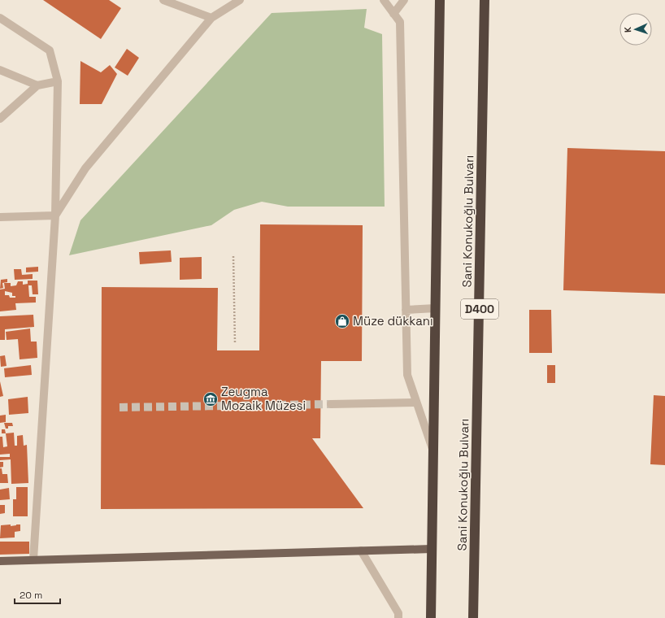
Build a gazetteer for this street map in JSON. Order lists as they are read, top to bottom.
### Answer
{
  "streets": {
    "highway": ["Sani Konukoğlu Bulvarı", "D400"]
  },
  "places": {
    "shop": ["Müze dükkanı"],
    "museum": ["Zeugma Mozaik Müzesi"]
  },
  "scale_bar": "20 m",
  "north": "left"
}
